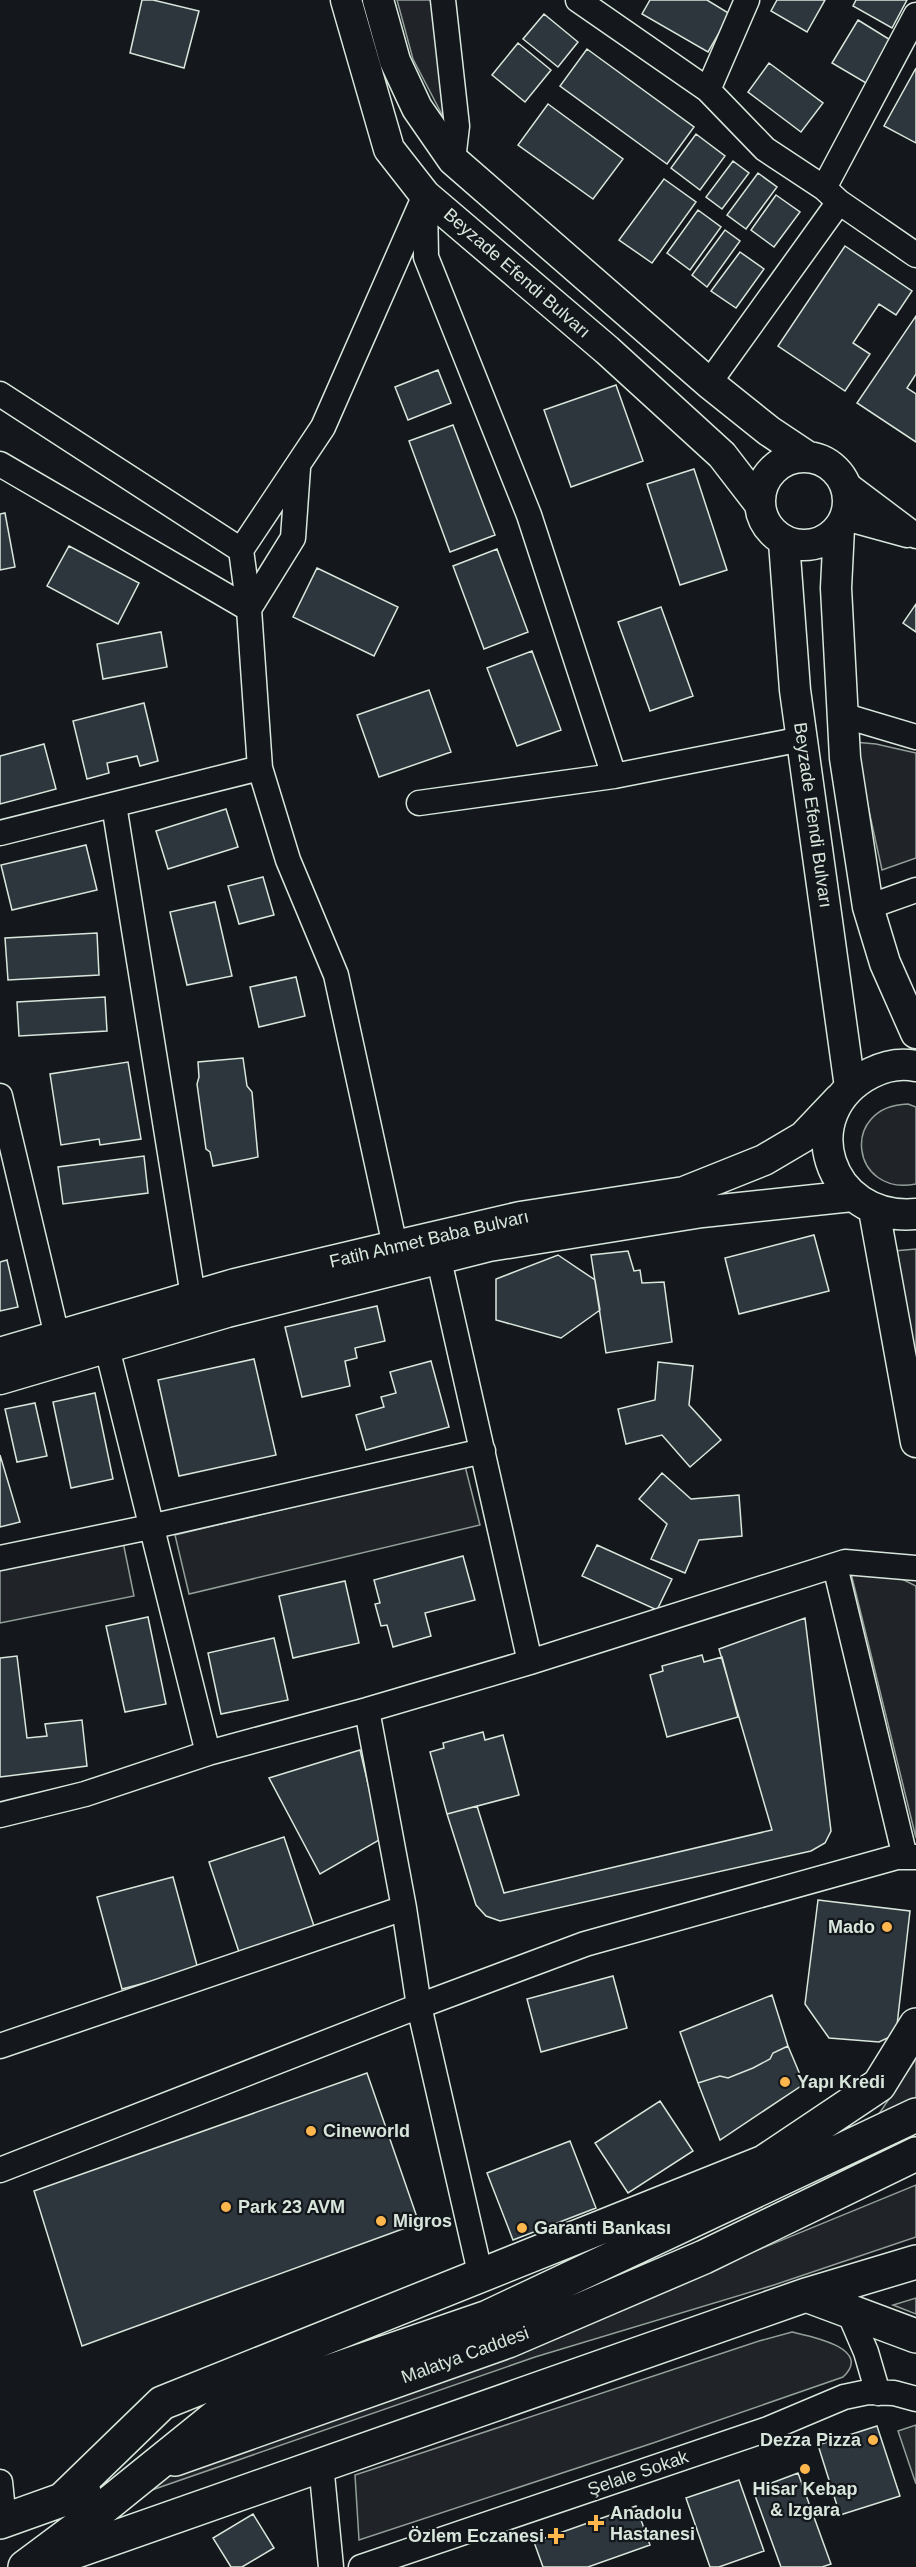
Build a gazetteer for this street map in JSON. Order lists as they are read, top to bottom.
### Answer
{
  "streets": {
    "highway": ["Malatya Caddesi"],
    "main road": ["Beyzade Efendi Bulvarı", "Fatih Ahmet Baba Bulvarı"],
    "street": ["Şelale Sokak"]
  },
  "crossings": [
    ["Beyzade Efendi Bulvarı", "Fatih Ahmet Baba Bulvarı"]
  ],
  "places": {
    "other": [
      "Mado",
      "Yapı Kredi",
      "Cineworld",
      "Park 23 AVM",
      "Migros",
      "Garanti Bankası",
      "Dezza Pizza",
      "Hisar Kebap & Izgara"
    ],
    "health": ["Anadolu Hastanesi", "Özlem Eczanesi"]
  }
}
